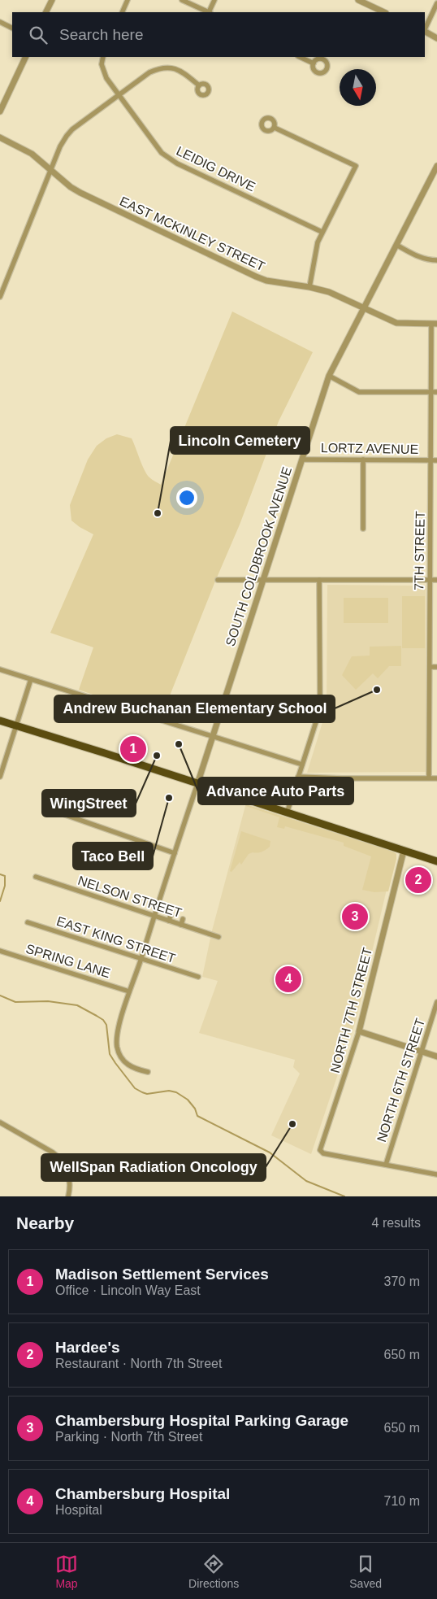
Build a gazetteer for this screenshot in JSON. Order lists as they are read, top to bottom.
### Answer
{
  "streets": {
    "street": [
      "LEIDIG DRIVE",
      "EAST MCKINLEY STREET",
      "LORTZ AVENUE",
      "7TH STREET",
      "SOUTH COLDBROOK AVENUE",
      "NELSON STREET",
      "EAST KING STREET",
      "SPRING LANE",
      "NORTH 7TH STREET",
      "NORTH 6TH STREET"
    ]
  },
  "crossings": [
    ["EAST MCKINLEY STREET", "7TH STREET"],
    ["EAST MCKINLEY STREET", "SOUTH COLDBROOK AVENUE"],
    ["LORTZ AVENUE", "7TH STREET"],
    ["LORTZ AVENUE", "SOUTH COLDBROOK AVENUE"],
    ["NORTH 7TH STREET", "NORTH 6TH STREET"]
  ],
  "places": [
    "Lincoln Cemetery",
    "Andrew Buchanan Elementary School",
    "Advance Auto Parts",
    "WingStreet",
    "Taco Bell",
    "WellSpan Radiation Oncology"
  ],
  "north": "bottom",
  "page": {
    "search": "Search here",
    "pins": [
      "1",
      "2",
      "3",
      "4"
    ],
    "heading": ["Nearby", "4 results"],
    "list": [
      {
        "mark": "1",
        "name": "Madison Settlement Services",
        "note": "Office · Lincoln Way East",
        "value": "370 m"
      },
      {
        "mark": "2",
        "name": "Hardee's",
        "note": "Restaurant · North 7th Street",
        "value": "650 m"
      },
      {
        "mark": "3",
        "name": "Chambersburg Hospital Parking Garage",
        "note": "Parking · North 7th Street",
        "value": "650 m"
      },
      {
        "mark": "4",
        "name": "Chambersburg Hospital",
        "note": "Hospital",
        "value": "710 m"
      }
    ],
    "nav": ["Map", "Directions", "Saved"]
  }
}
